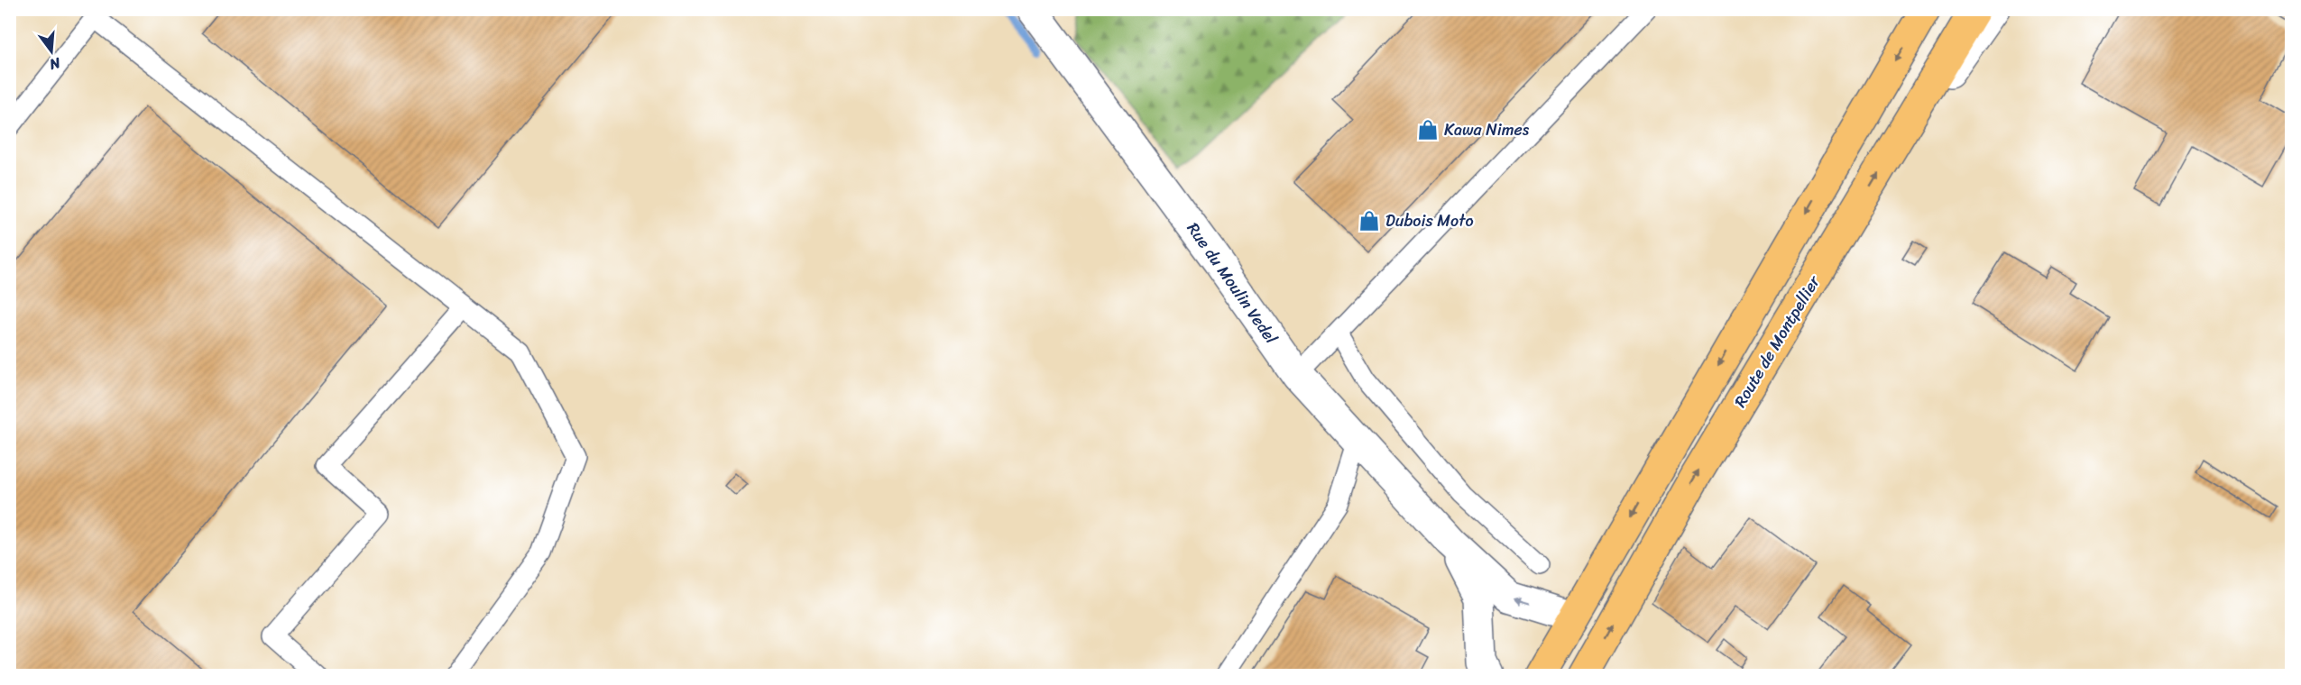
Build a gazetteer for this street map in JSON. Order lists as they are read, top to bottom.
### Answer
{
  "streets": {
    "main road": ["Route de Montpellier"],
    "street": ["Rue du Moulin Vedel"]
  },
  "places": {
    "shop": ["Kawa Nimes", "Dubois Moto"]
  },
  "north": "bottom"
}
